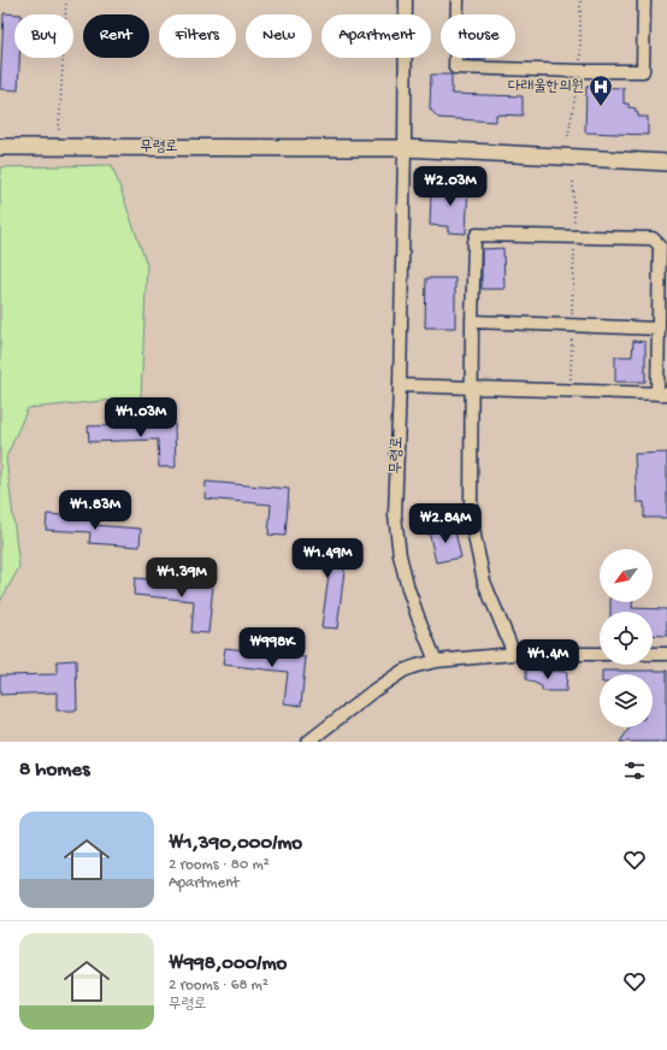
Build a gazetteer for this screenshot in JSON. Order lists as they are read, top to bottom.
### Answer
{
  "streets": {
    "main road": ["무령로"]
  },
  "places": {
    "hospital": ["다래울한의원"]
  },
  "north": "bottom left",
  "page": {
    "chip": [
      "Buy",
      "Rent",
      "Filters",
      "New",
      "Apartment",
      "House"
    ],
    "price": [
      "₩2.03M",
      "₩1.03M",
      "₩1.83M",
      "₩2.84M",
      "₩1.49M",
      "₩1.39M",
      "₩998K",
      "₩1.4M"
    ],
    "heading": "8 homes",
    "list": [
      {
        "name": "₩1,390,000/mo",
        "note": "2 rooms · 80 m² · Apartment"
      },
      {
        "name": "₩998,000/mo",
        "note": "2 rooms · 68 m² · 무령로"
      }
    ]
  }
}
